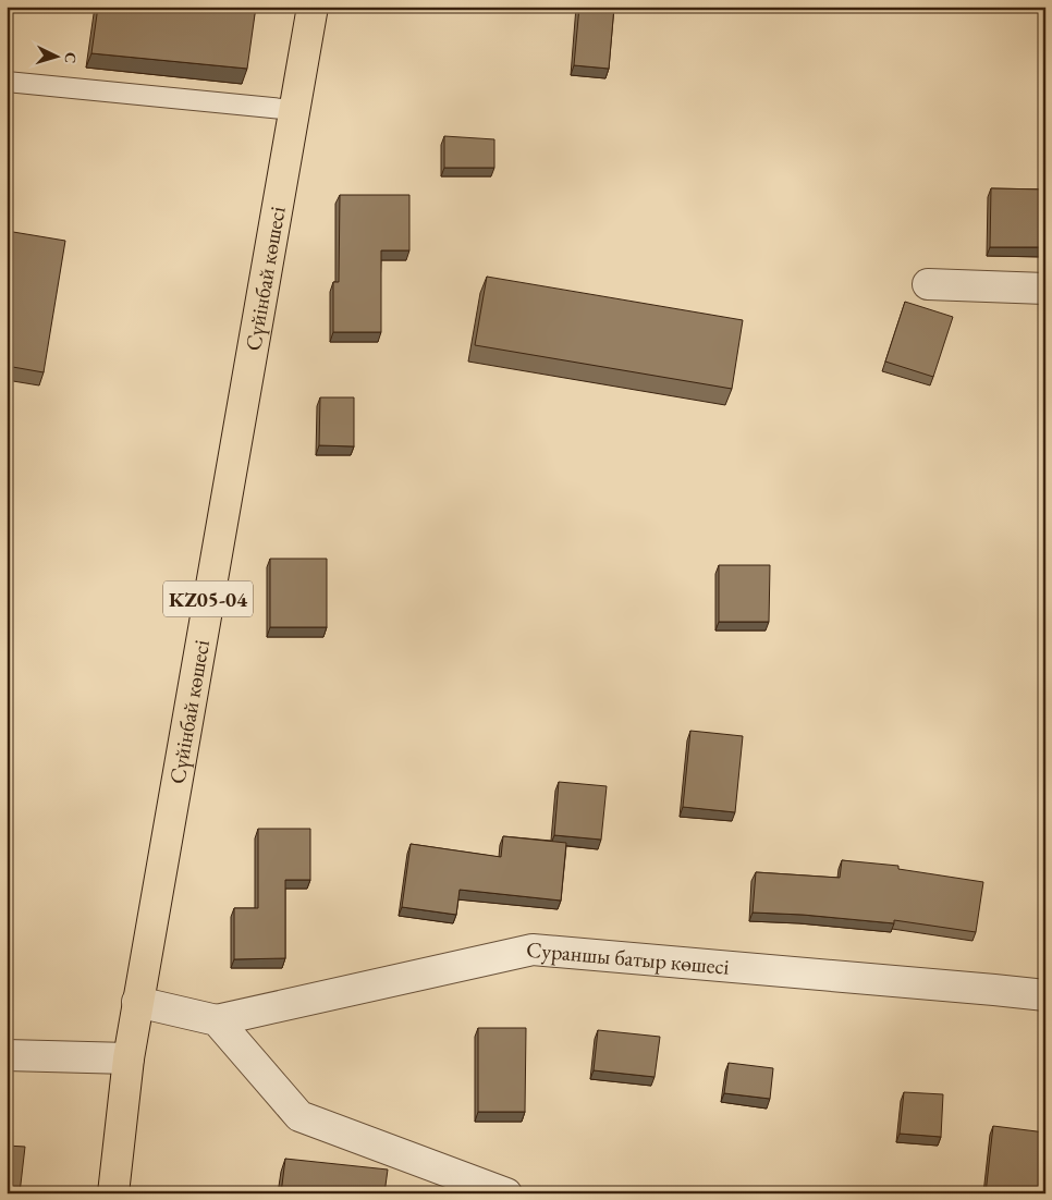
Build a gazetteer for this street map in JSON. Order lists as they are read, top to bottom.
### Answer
{
  "streets": {
    "main road": ["Сүйінбай көшесі", "KZ05-04"],
    "street": ["Сураншы батыр көшесі"]
  },
  "north": "right"
}
